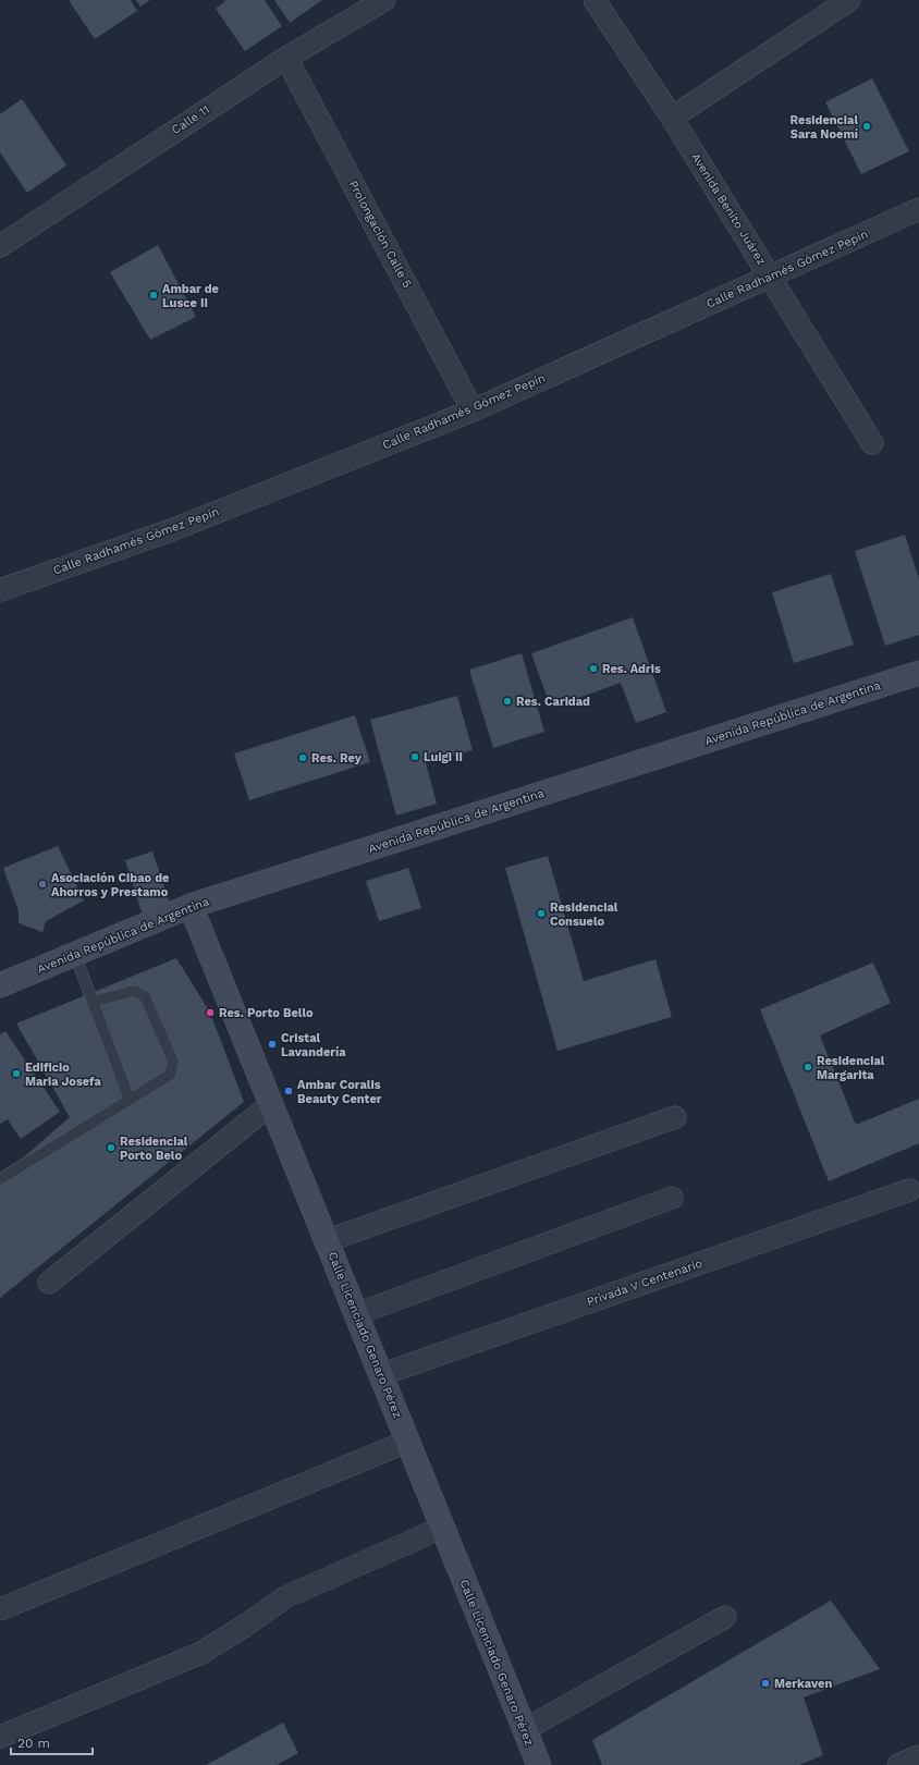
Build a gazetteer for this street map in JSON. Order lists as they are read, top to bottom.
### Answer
{
  "streets": {
    "main road": ["Avenida República de Argentina", "Calle Licenciado Genaro Pérez"],
    "street": [
      "Calle 11",
      "Avenida Benito Juárez",
      "Prolongación Calle 5",
      "Calle Radhamés Gómez Pepín",
      "Privada V Centenario"
    ]
  },
  "crossings": [
    ["Calle 11", "Prolongación Calle 5"],
    ["Avenida Benito Juárez", "Calle Radhamés Gómez Pepín"],
    ["Prolongación Calle 5", "Calle Radhamés Gómez Pepín"],
    ["Avenida República de Argentina", "Calle Licenciado Genaro Pérez"],
    ["Privada V Centenario", "Calle Licenciado Genaro Pérez"]
  ],
  "places": [
    "Residencial Sara Noemí",
    "Ambar de Lusce II",
    "Res. Adris",
    "Res. Caridad",
    "Luigi II",
    "Res. Rey",
    "Asociación Cibao de Ahorros y Prestamo",
    "Residencial Consuelo",
    "Res. Porto Bello",
    "Cristal Lavandería",
    "Residencial Margarita",
    "Edificio Maria Josefa",
    "Ambar Coralis Beauty Center",
    "Residencial Porto Belo",
    "Merkaven"
  ],
  "scale_bar": "20 m"
}
